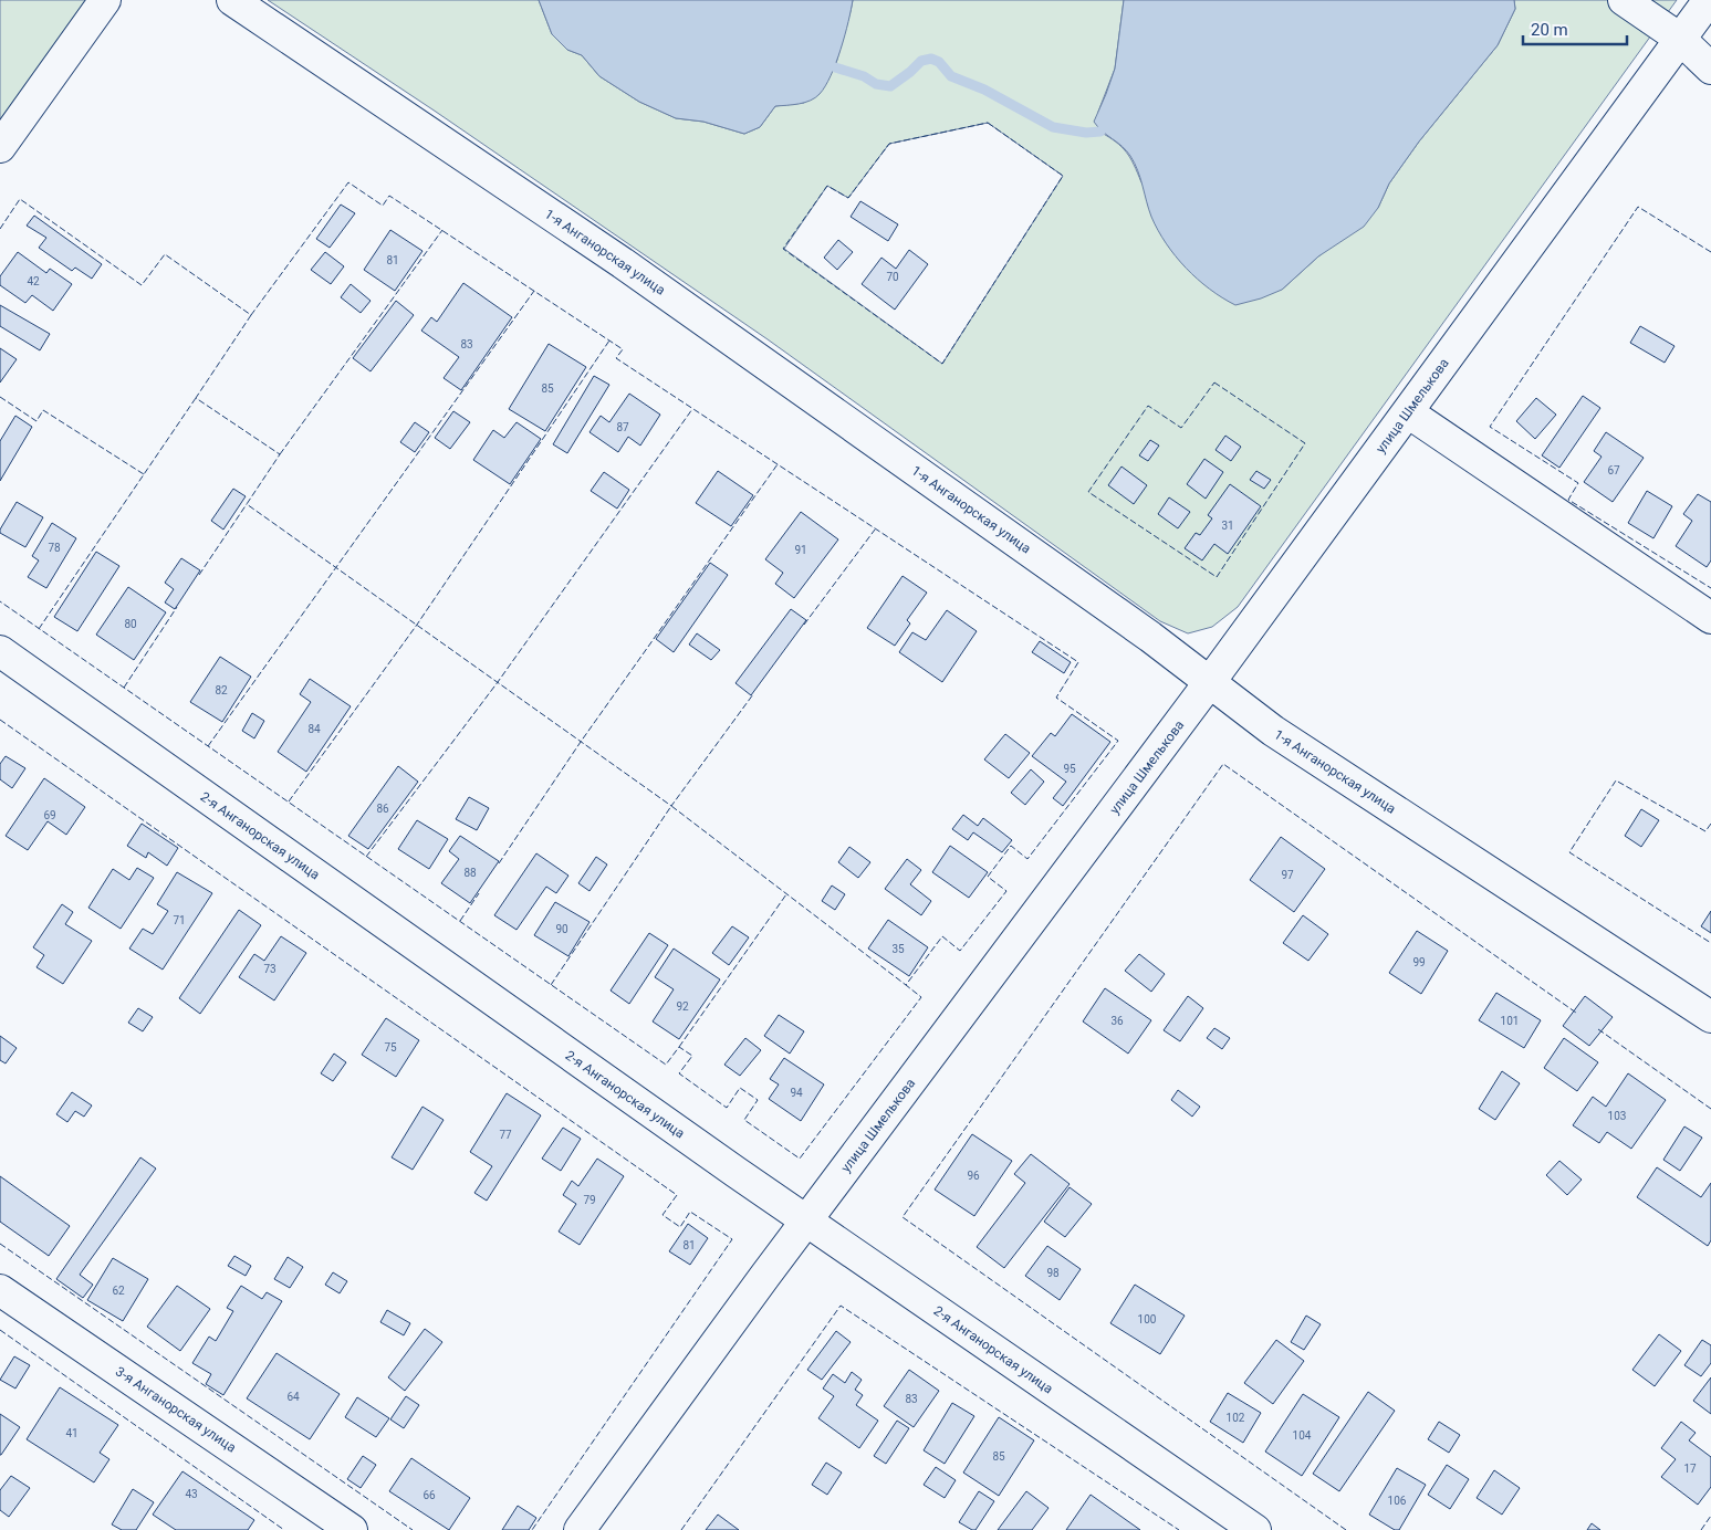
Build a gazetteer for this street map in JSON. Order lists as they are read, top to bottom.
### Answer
{
  "streets": {
    "street": [
      "1-я Анганорская улица",
      "улица Шмелькова",
      "2-я Анганорская улица",
      "3-я Анганорская улица"
    ]
  },
  "crossings": [
    ["1-я Анганорская улица", "улица Шмелькова"],
    ["улица Шмелькова", "2-я Анганорская улица"]
  ],
  "house_numbers": [
    "81",
    "70",
    "42",
    "83",
    "85",
    "87",
    "67",
    "31",
    "78",
    "91",
    "80",
    "82",
    "84",
    "95",
    "86",
    "69",
    "88",
    "97",
    "71",
    "90",
    "35",
    "99",
    "73",
    "92",
    "36",
    "101",
    "75",
    "94",
    "103",
    "77",
    "96",
    "79",
    "81",
    "98",
    "62",
    "100",
    "64",
    "83",
    "102",
    "41",
    "104",
    "85",
    "17",
    "43",
    "66",
    "106"
  ],
  "scale_bar": "20 m"
}
